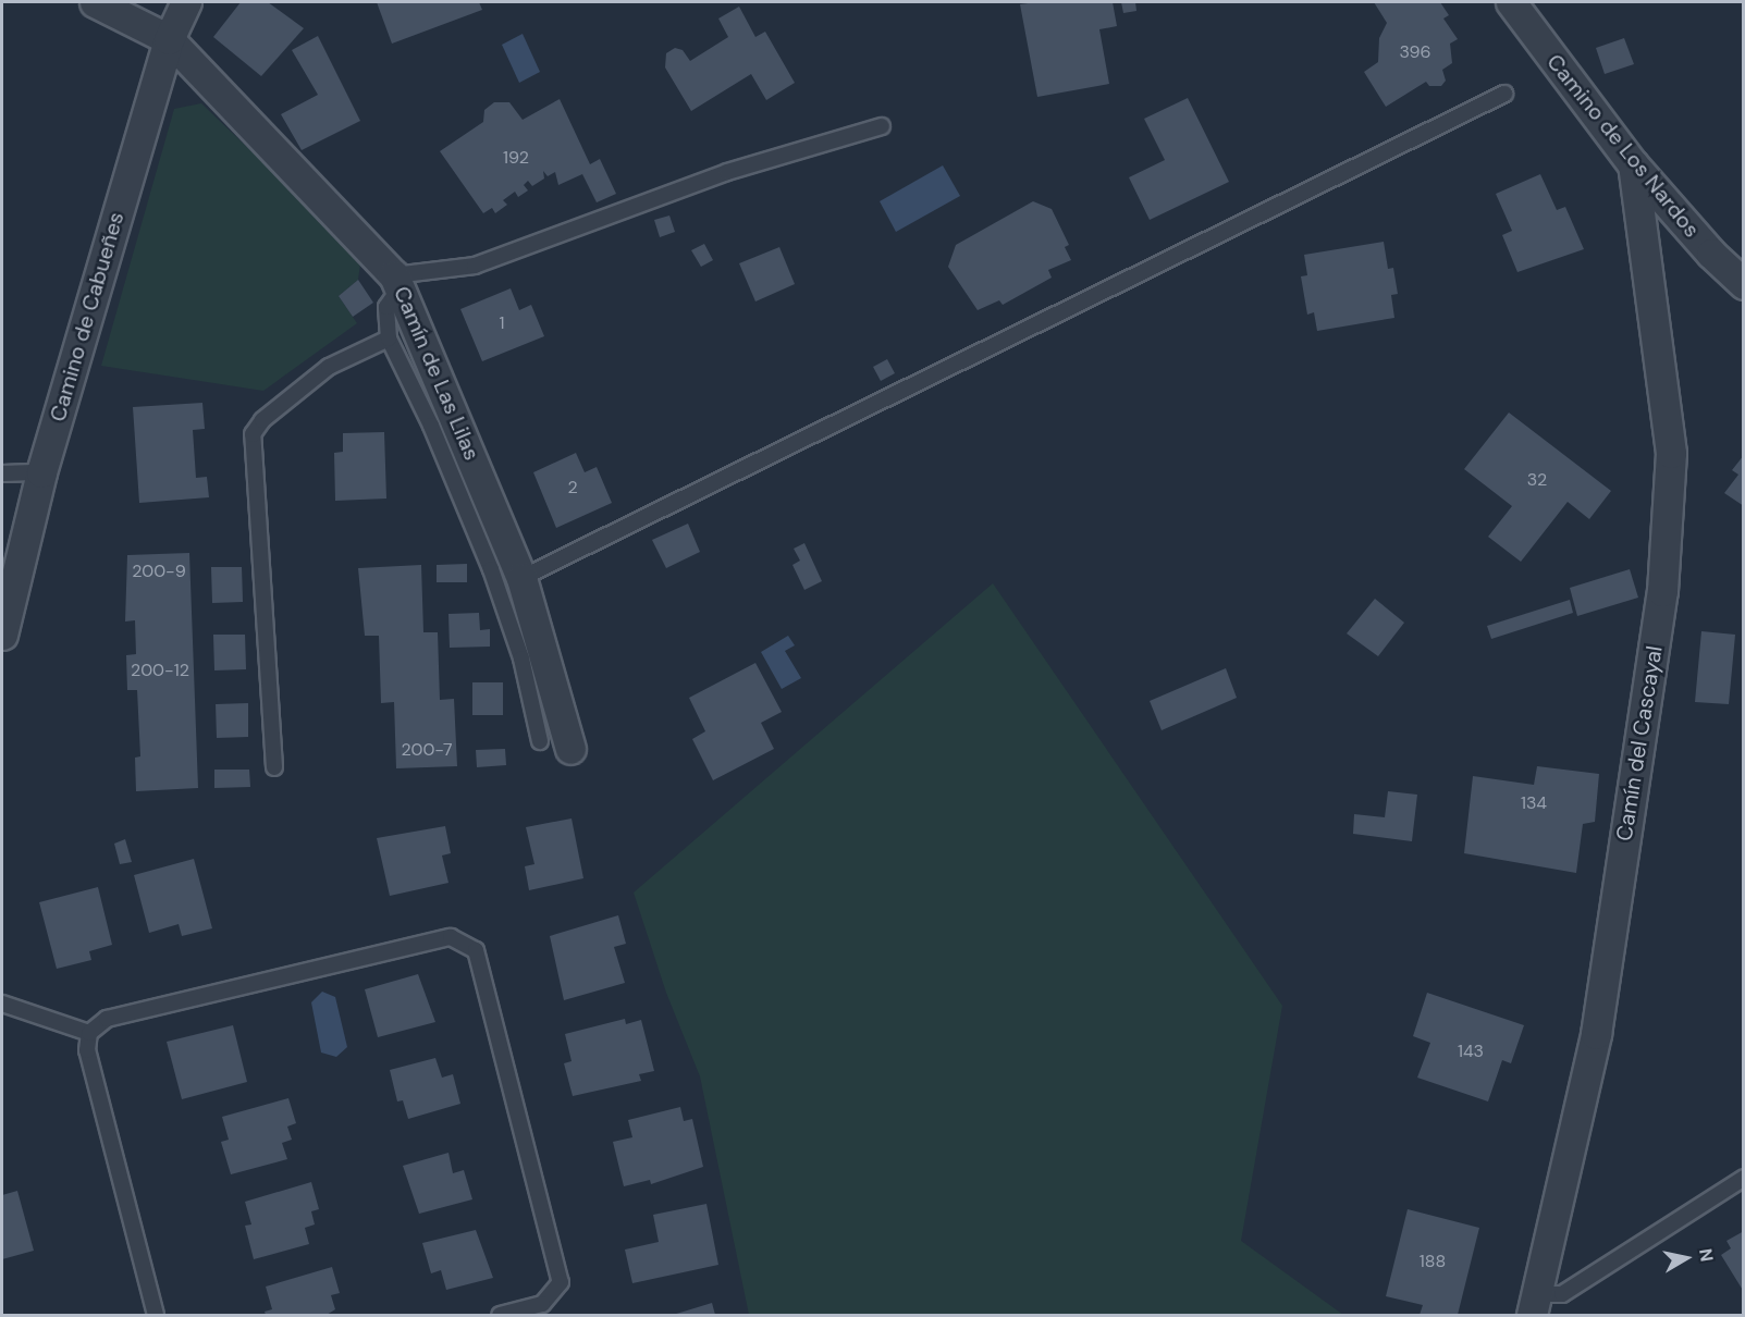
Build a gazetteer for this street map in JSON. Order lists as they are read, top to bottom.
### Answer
{
  "streets": {
    "street": [
      "Camino de Los Nardos",
      "Camino de Cabueñes",
      "Camín de Las Lilas",
      "Camín del Cascayal"
    ]
  },
  "crossings": [
    ["Camino de Los Nardos", "Camín del Cascayal"],
    ["Camino de Cabueñes", "Camín de Las Lilas"]
  ],
  "house_numbers": [
    "396",
    "192",
    "1",
    "32",
    "2",
    "200-9",
    "200-12",
    "200-7",
    "134",
    "143",
    "188"
  ],
  "north": "right"
}
